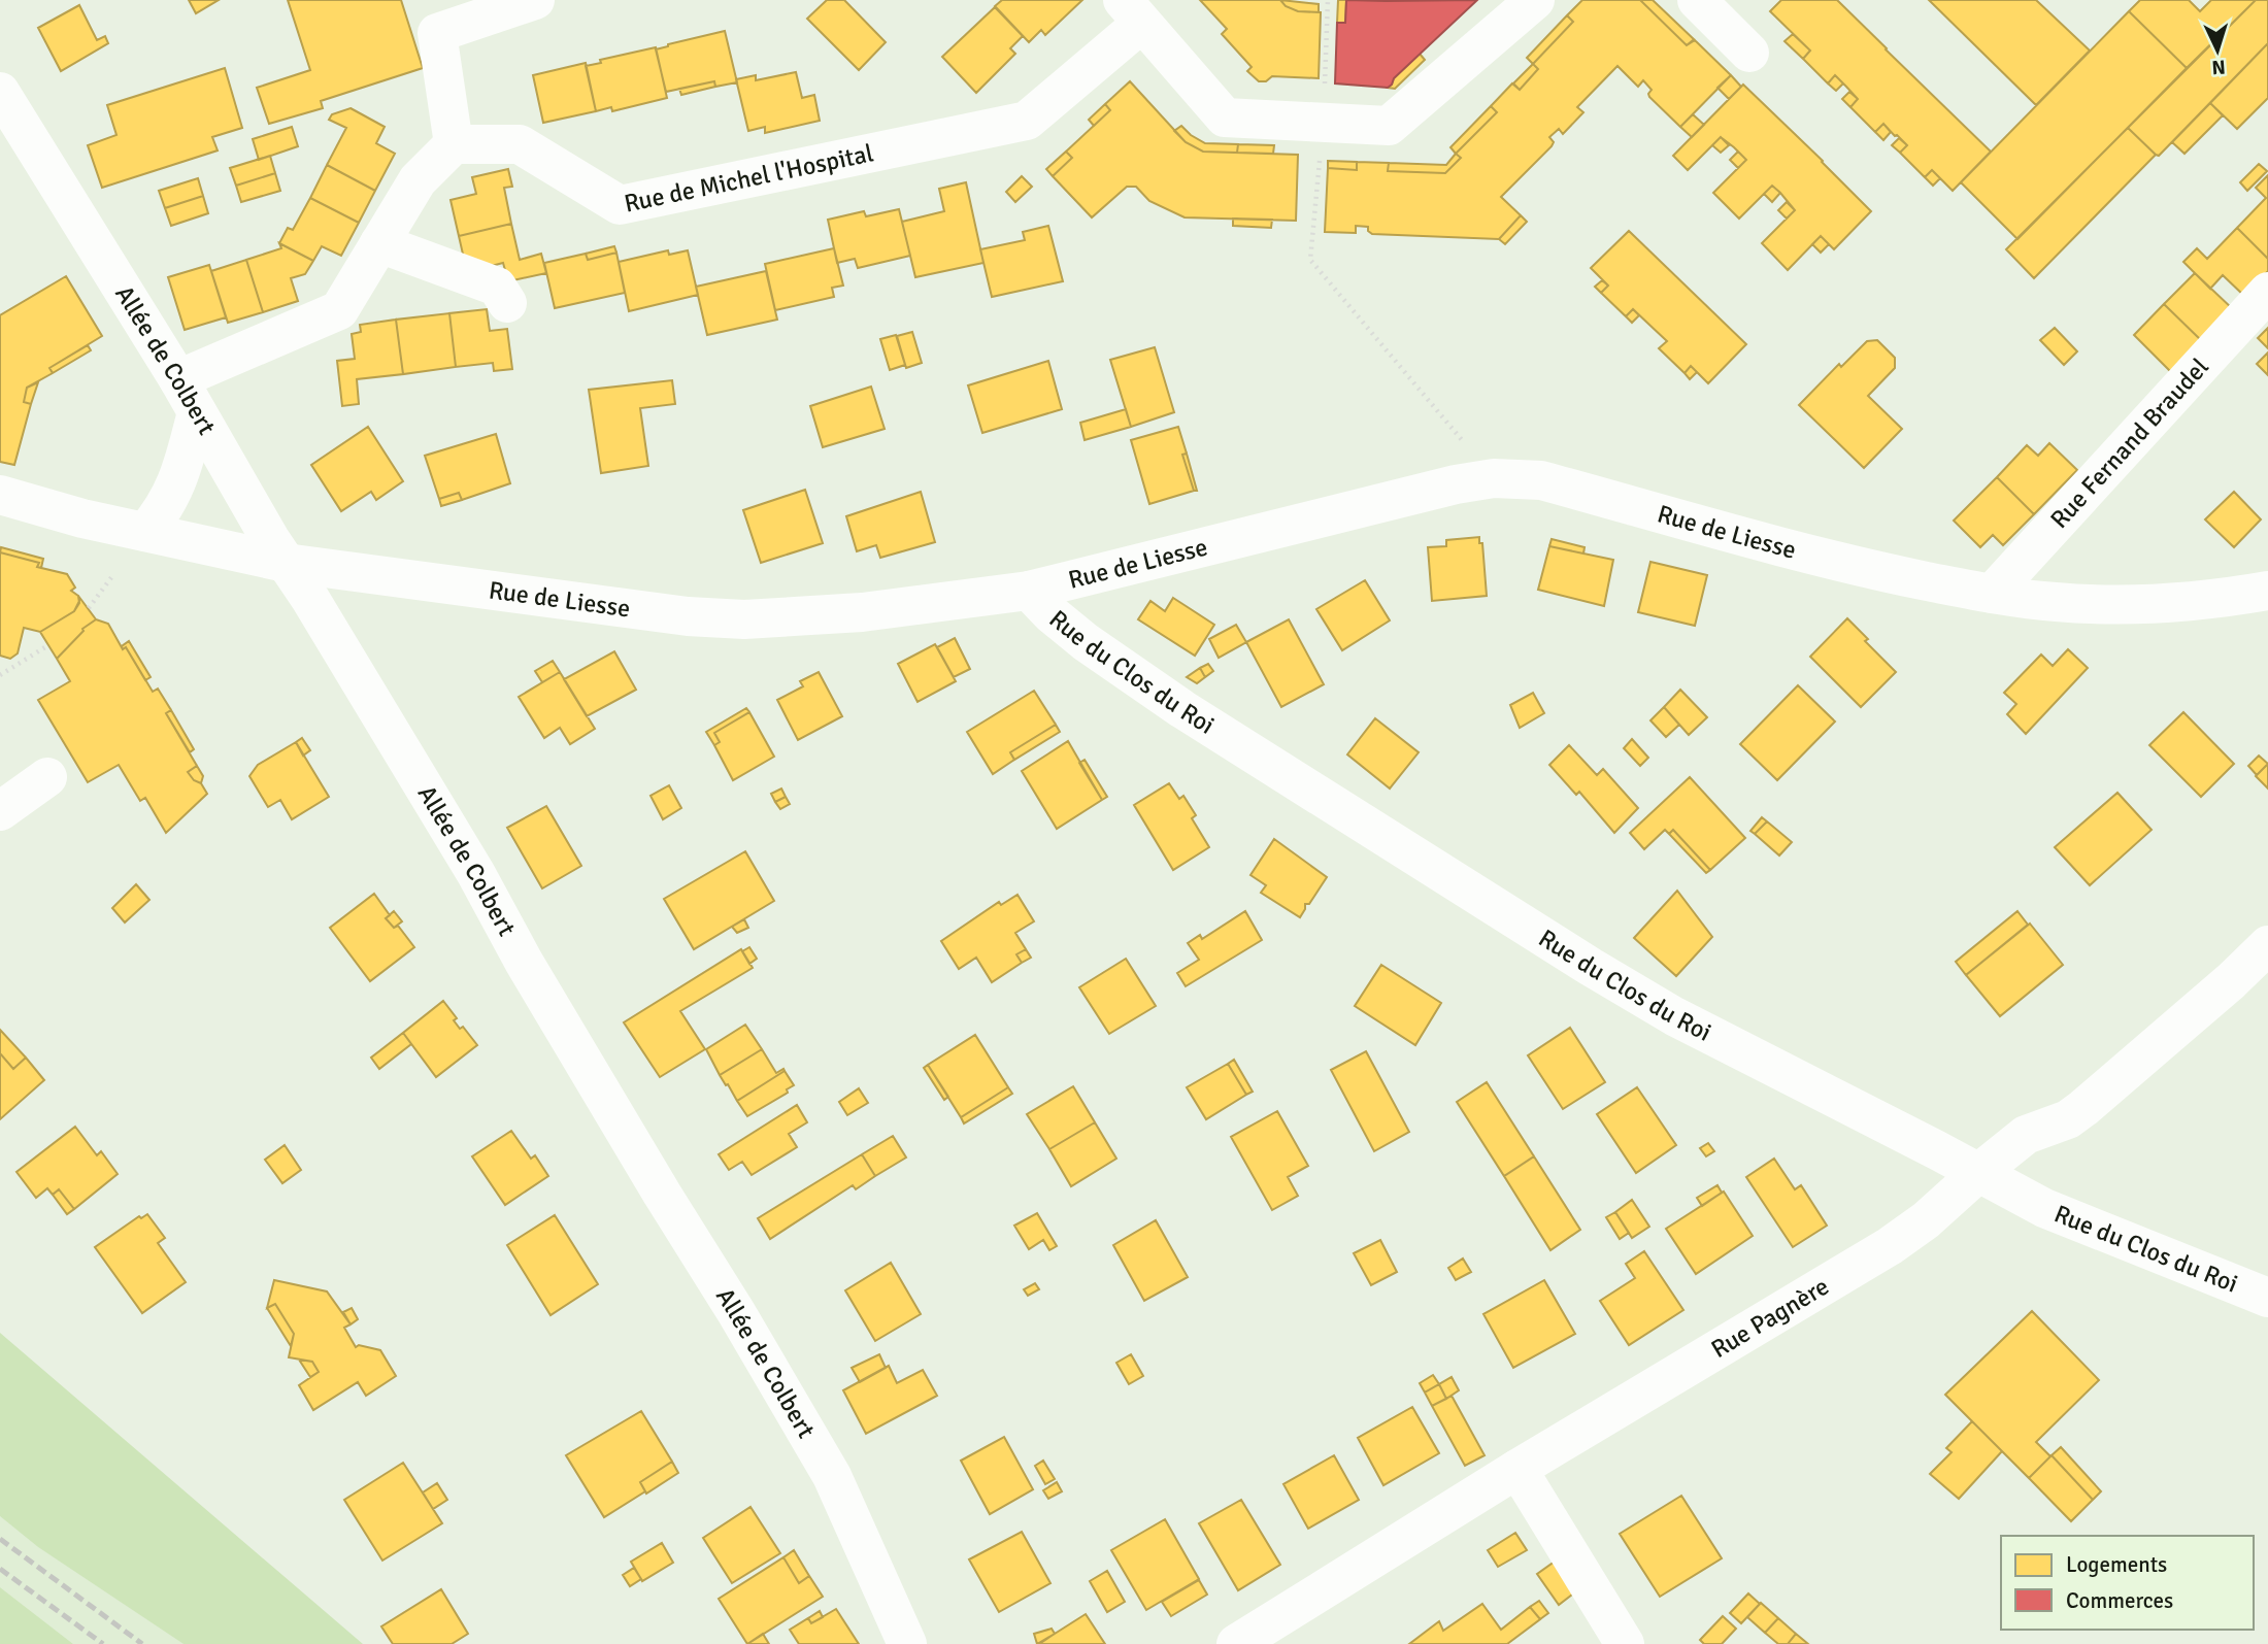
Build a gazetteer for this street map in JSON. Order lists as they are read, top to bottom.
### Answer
{
  "streets": {
    "street": [
      "Rue de Michel l'Hospital",
      "Allée de Colbert",
      "Rue Fernand Braudel",
      "Rue de Liesse",
      "Rue du Clos du Roi",
      "Rue Pagnère"
    ]
  },
  "crossings": [
    ["Allée de Colbert", "Rue de Liesse"],
    ["Rue Fernand Braudel", "Rue de Liesse"],
    ["Rue de Liesse", "Rue du Clos du Roi"],
    ["Rue du Clos du Roi", "Rue Pagnère"]
  ],
  "legend": ["Logements", "Commerces"],
  "north": "bottom"
}
